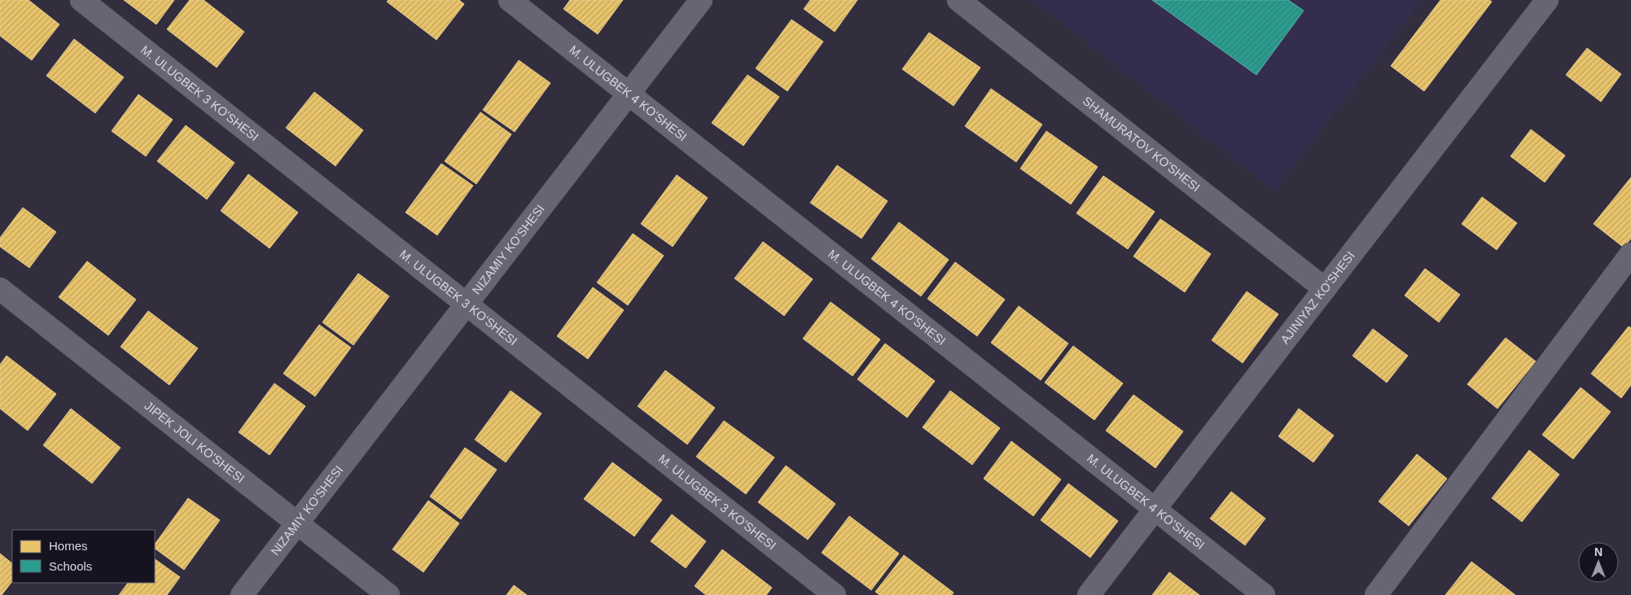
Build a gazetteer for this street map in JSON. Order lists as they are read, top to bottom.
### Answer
{
  "streets": {
    "street": [
      "M. ULUGBEK 3 KO'SHESI",
      "M. ULUGBEK 4 KO'SHESI",
      "SHAMURATOV KO'SHESI",
      "NIZAMIY KO'SHESI",
      "AJINIYAZ KO'SHESI",
      "JIPEK JOLI KO'SHESI"
    ]
  },
  "crossings": [
    ["M. ULUGBEK 3 KO'SHESI", "NIZAMIY KO'SHESI"],
    ["M. ULUGBEK 4 KO'SHESI", "NIZAMIY KO'SHESI"],
    ["M. ULUGBEK 4 KO'SHESI", "AJINIYAZ KO'SHESI"],
    ["SHAMURATOV KO'SHESI", "AJINIYAZ KO'SHESI"],
    ["NIZAMIY KO'SHESI", "JIPEK JOLI KO'SHESI"]
  ],
  "legend": ["Homes", "Schools"],
  "north": "top"
}
